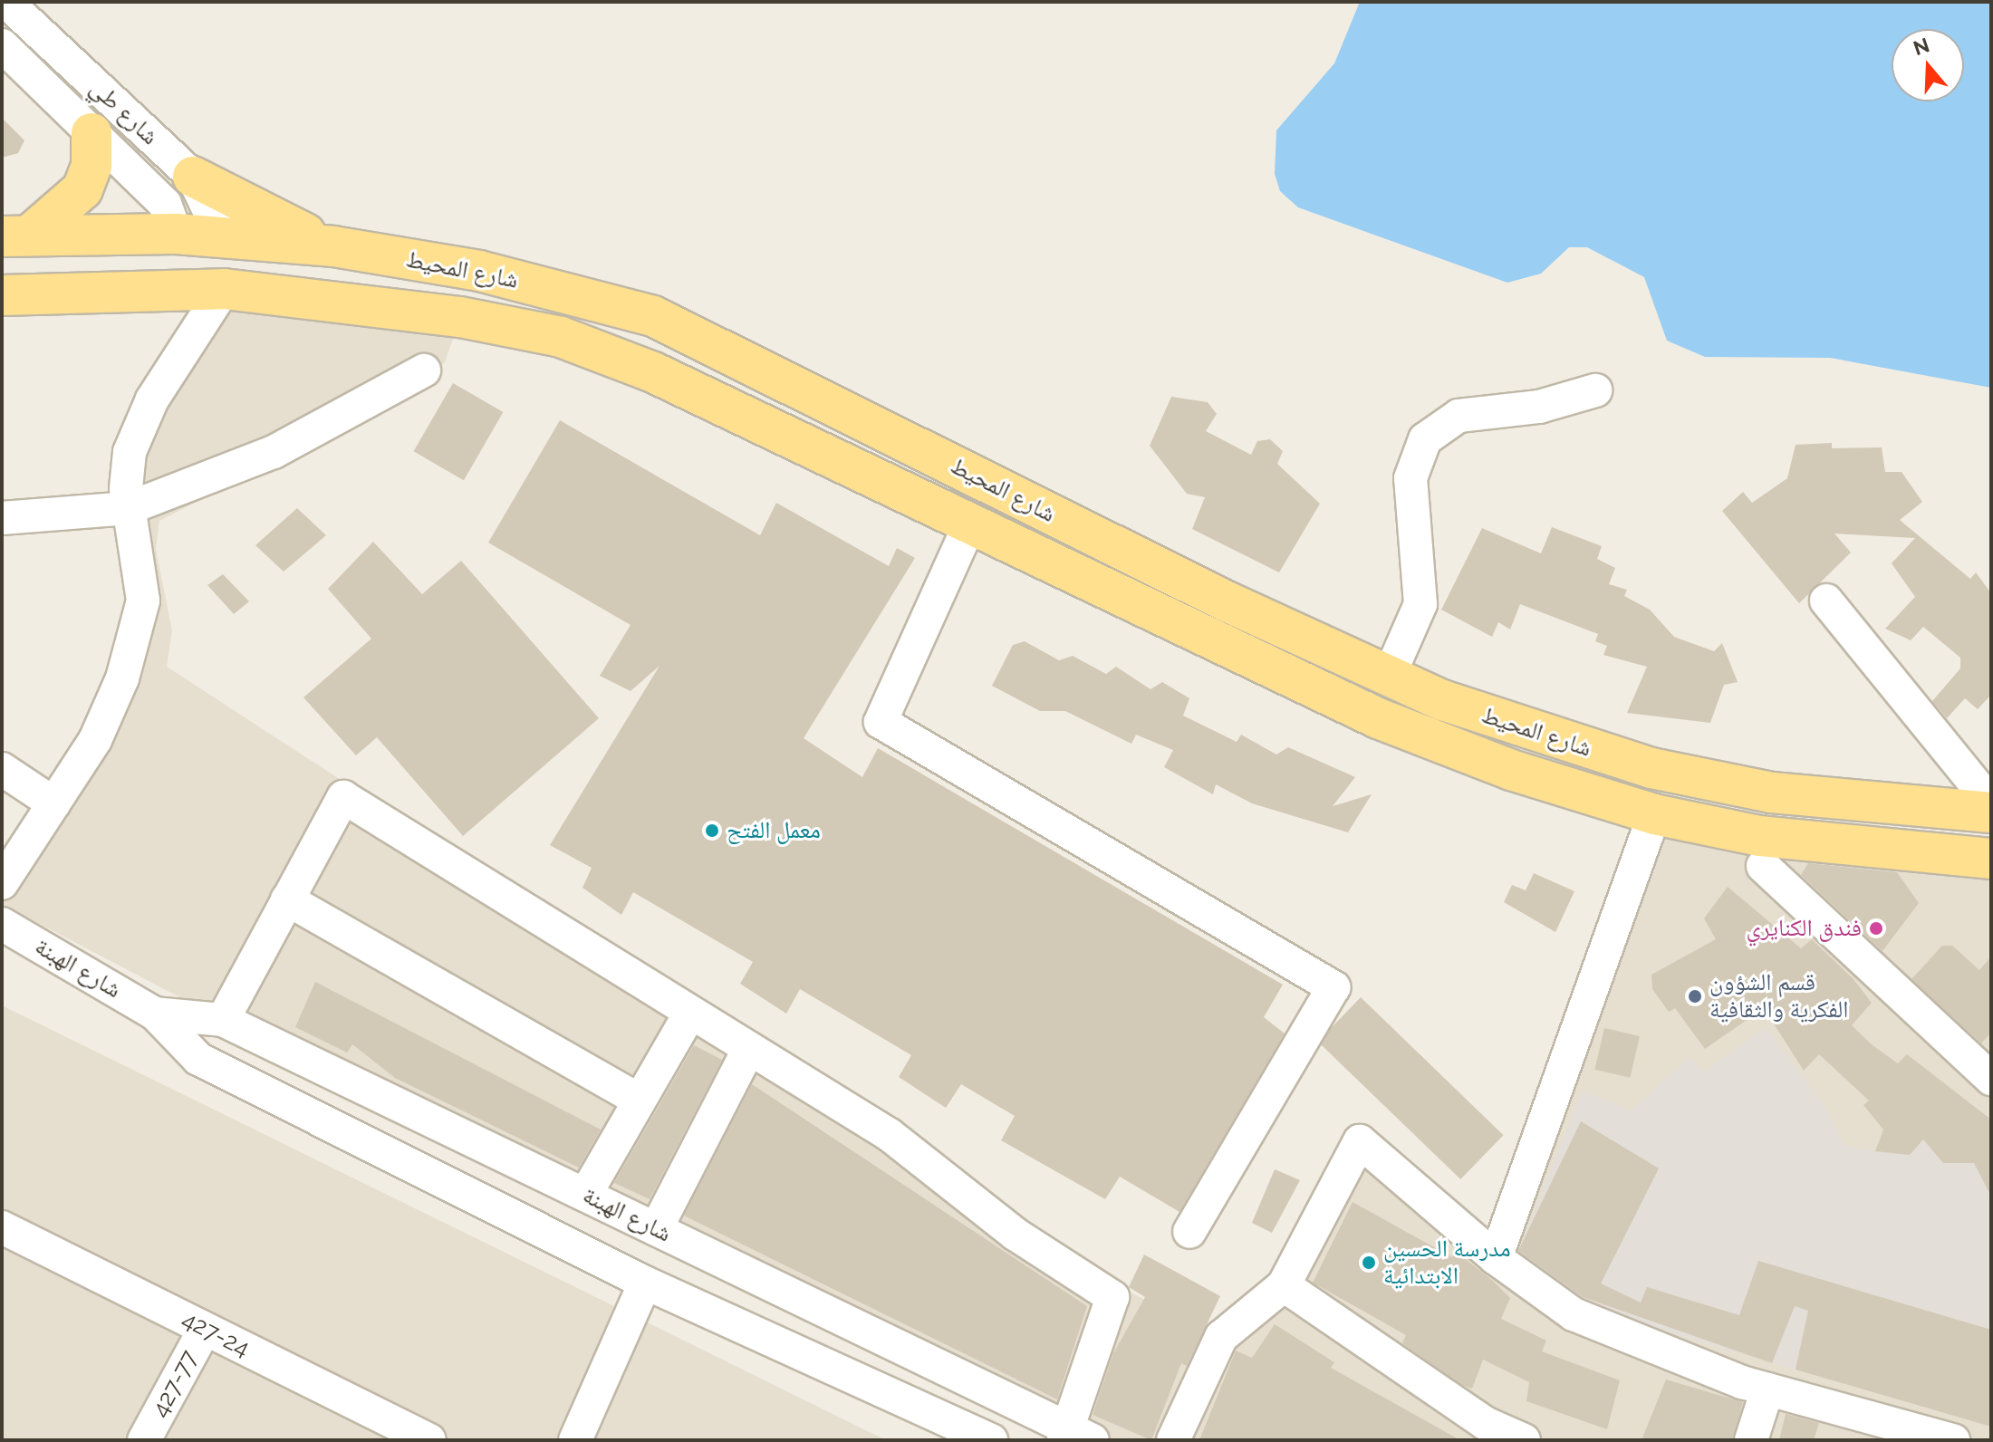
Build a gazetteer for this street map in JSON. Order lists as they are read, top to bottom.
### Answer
{
  "streets": {
    "main road": ["شارع المحيط"],
    "street": [
      "شارع طي",
      "شارع الهبنة",
      "427-24",
      "427-77"
    ]
  },
  "crossings": [
    ["شارع طي", "شارع المحيط"],
    ["427-24", "427-77"]
  ],
  "places": [
    "معمل الفتح",
    "فندق الكنايري",
    "قسم الشؤون الفكرية والثقافية",
    "مدرسة الحسين الابتدائية"
  ],
  "north": "top"
}
